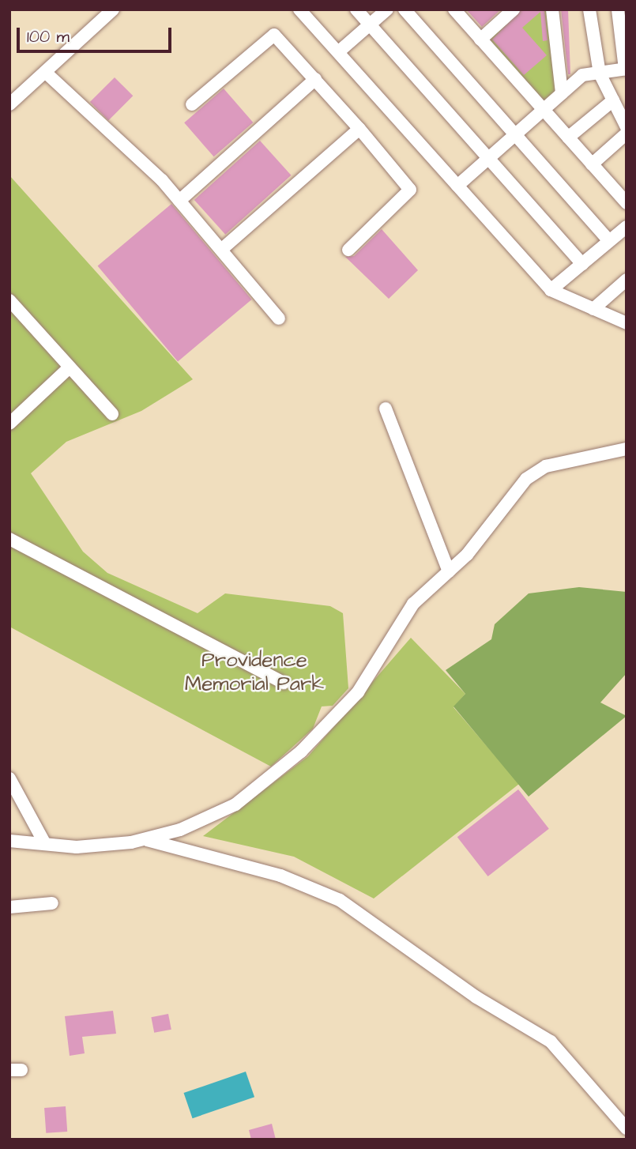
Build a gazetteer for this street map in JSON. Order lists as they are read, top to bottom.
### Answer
{
  "parks": ["Providence Memorial Park"],
  "scale_bar": "100 m"
}
